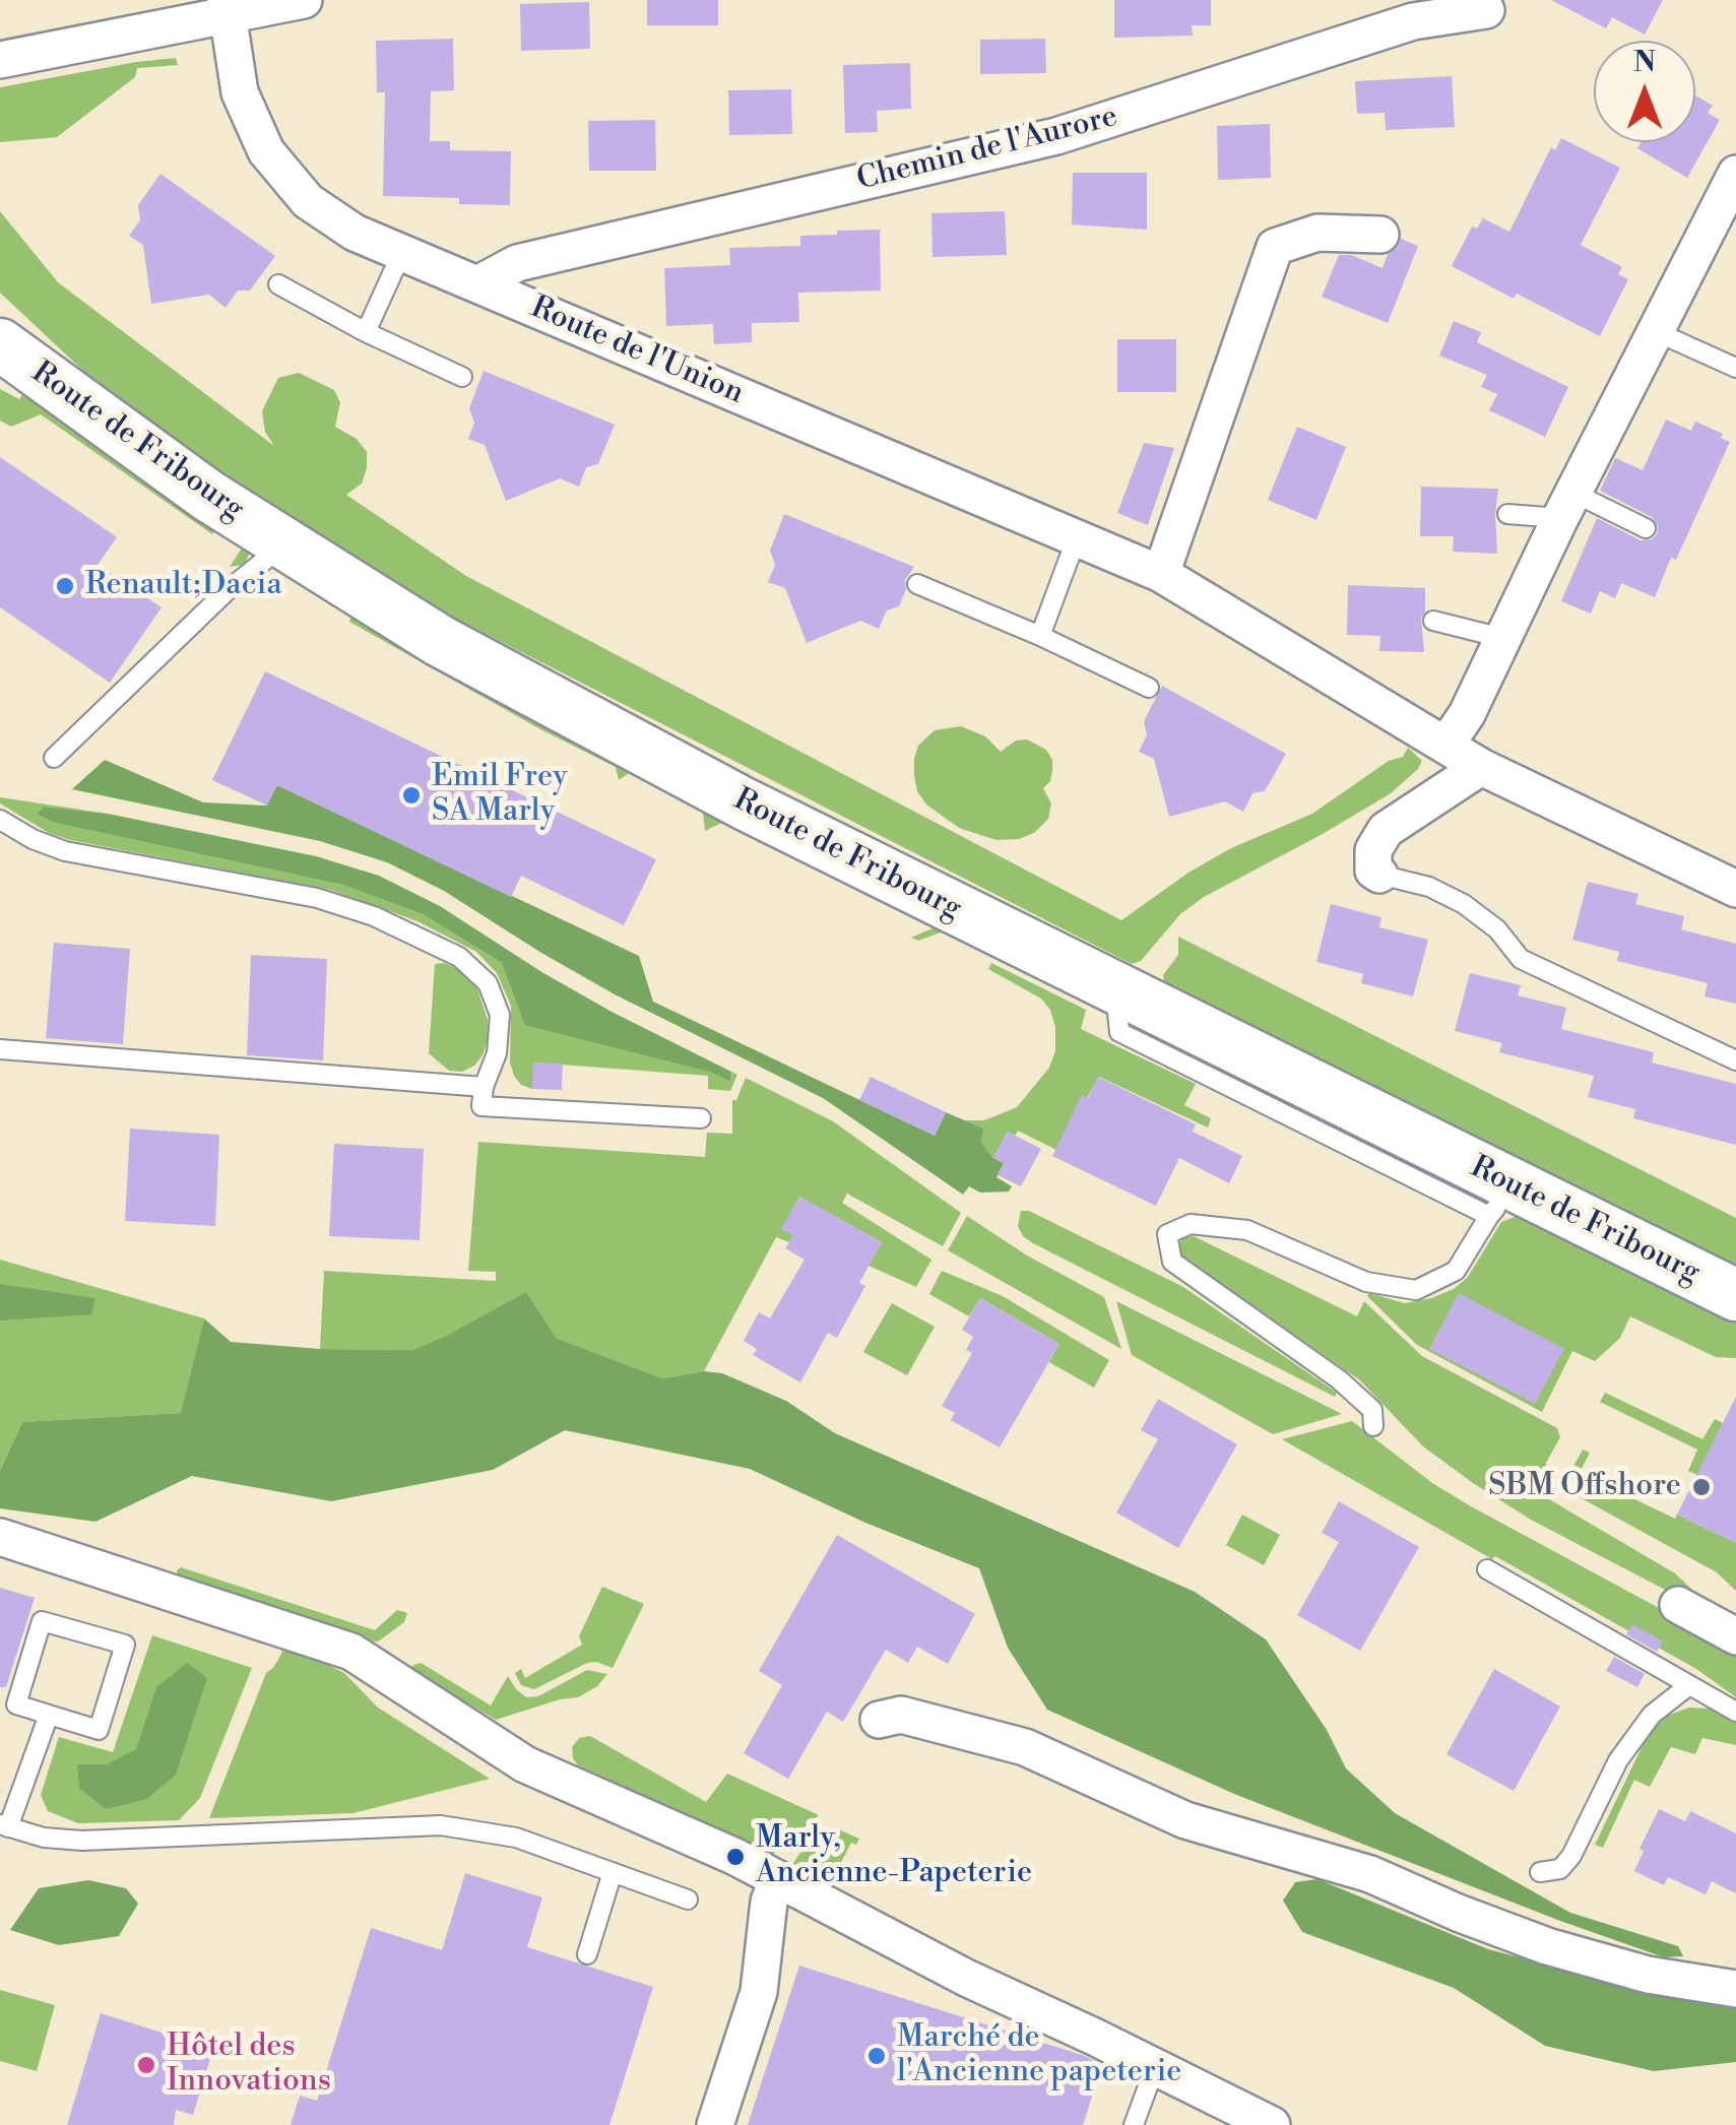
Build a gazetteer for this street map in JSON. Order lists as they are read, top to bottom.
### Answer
{
  "streets": {
    "main road": ["Route de Fribourg"],
    "street": ["Chemin de l'Aurore", "Route de l'Union"]
  },
  "crossings": [
    ["Chemin de l'Aurore", "Route de l'Union"]
  ],
  "places": [
    "Renault;Dacia",
    "Emil Frey SA Marly",
    "SBM Offshore",
    "Marly, Ancienne-Papeterie",
    "Marché de l'Ancienne papeterie",
    "Hôtel des Innovations"
  ],
  "north": "top"
}
